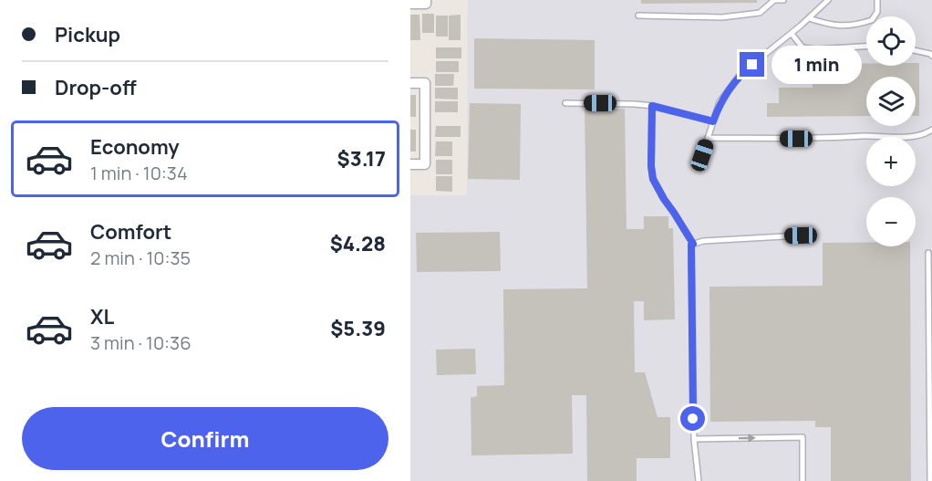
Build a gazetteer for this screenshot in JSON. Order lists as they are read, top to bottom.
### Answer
{
  "page": {
    "banner": ["Pickup", "Drop-off"],
    "map_buttons": ["+", "−"],
    "bubble": "1 min",
    "list": [
      {
        "name": "Economy",
        "note": "1 min · 10:34",
        "value": "$3.17"
      },
      {
        "name": "Comfort",
        "note": "2 min · 10:35",
        "value": "$4.28"
      },
      {
        "name": "XL",
        "note": "3 min · 10:36",
        "value": "$5.39"
      }
    ],
    "buttons": "Confirm"
  }
}
